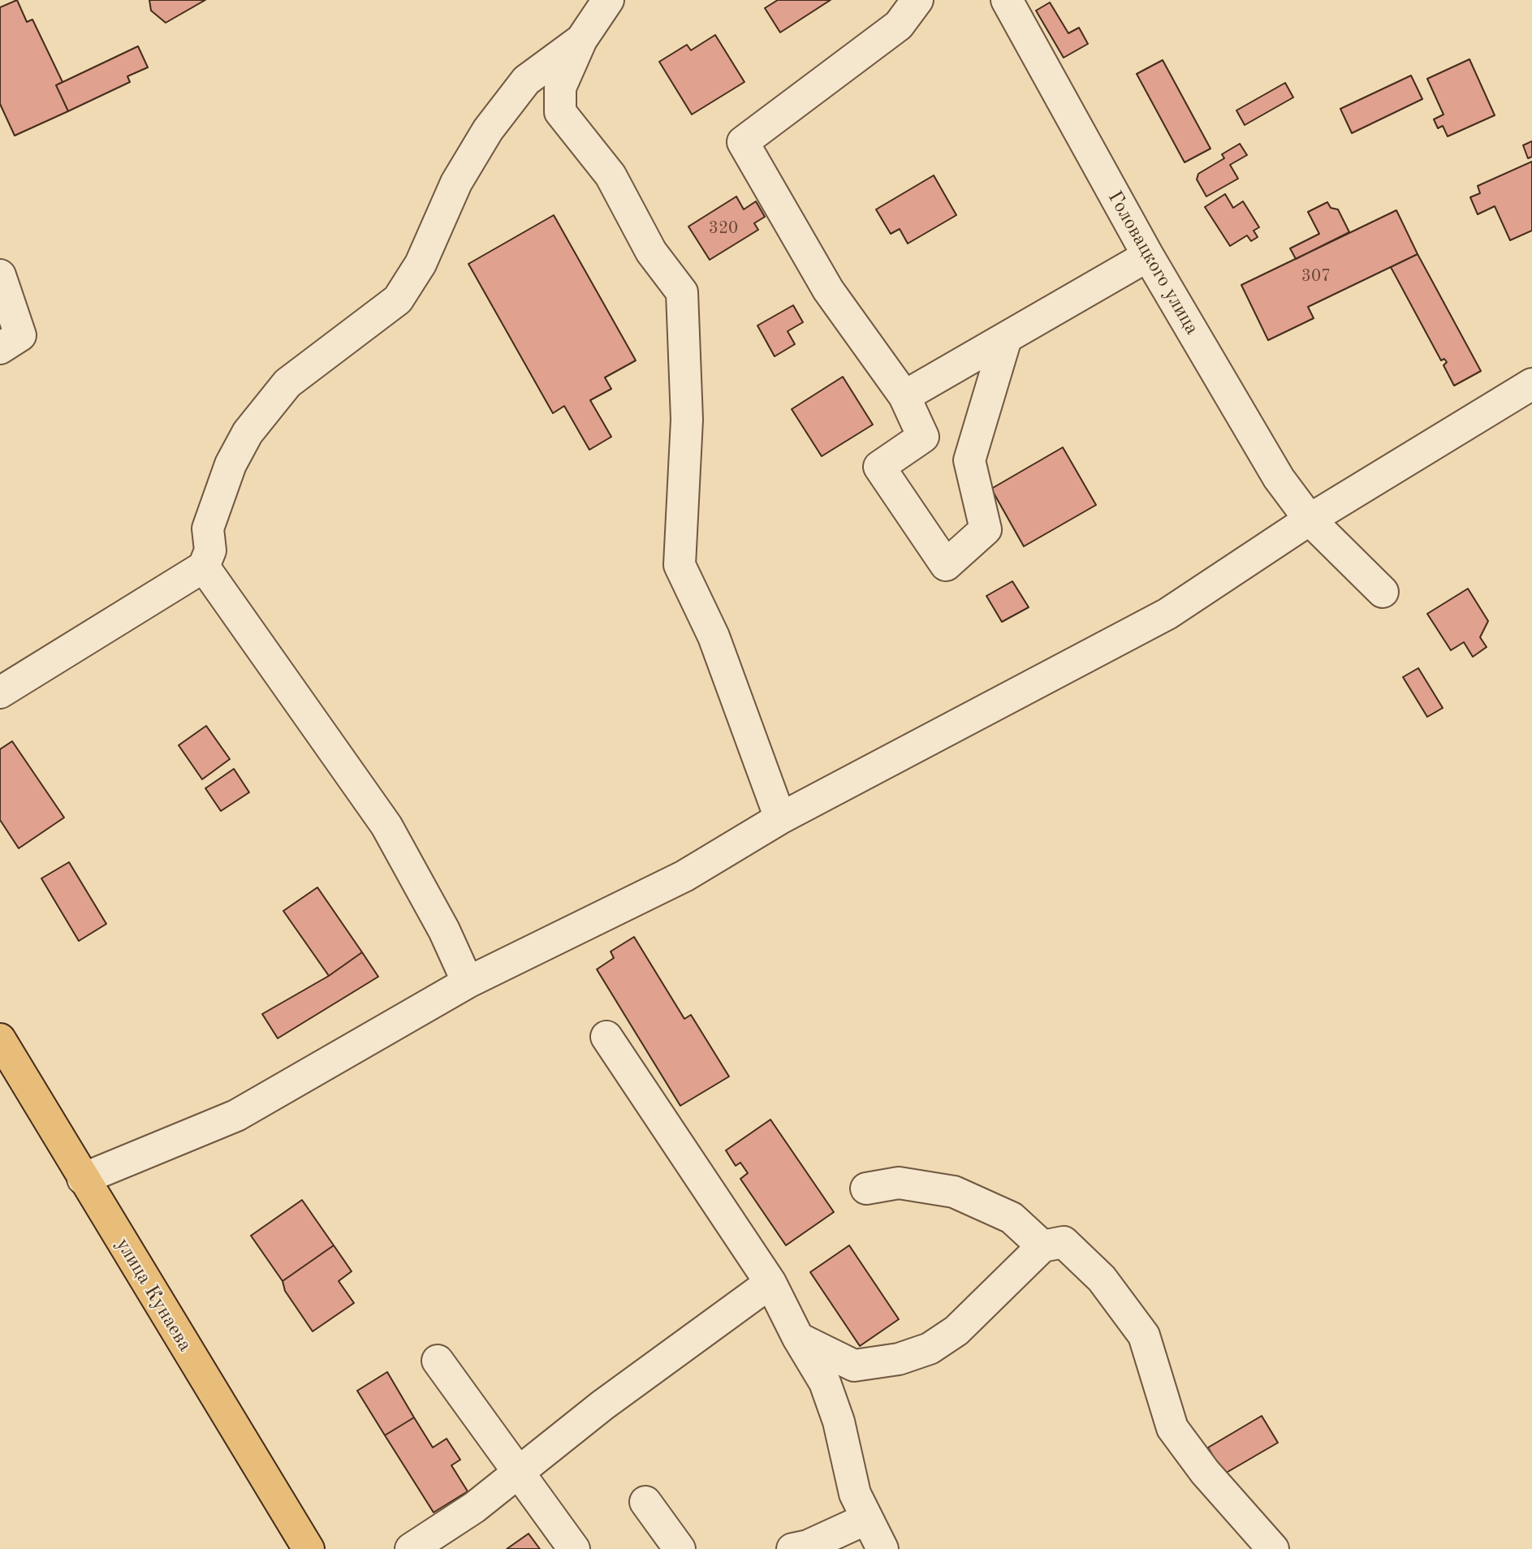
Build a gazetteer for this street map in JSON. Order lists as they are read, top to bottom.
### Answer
{
  "streets": {
    "main road": ["улица Кунаева"],
    "street": ["Головацкого улица"]
  },
  "house_numbers": ["320", "307"]
}
